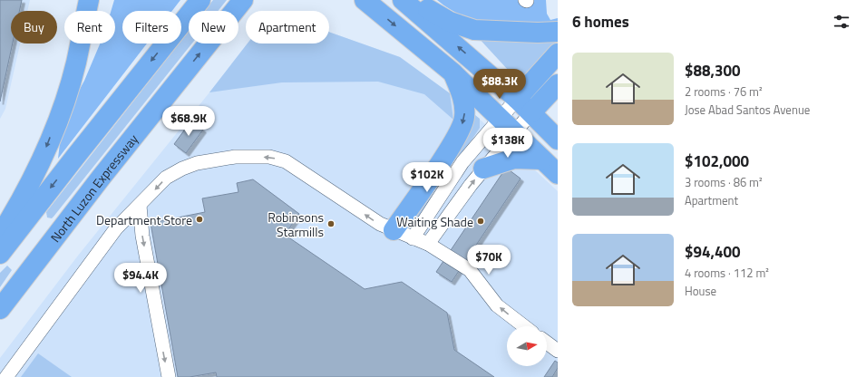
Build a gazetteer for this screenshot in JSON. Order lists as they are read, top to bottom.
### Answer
{
  "streets": {
    "highway": ["North Luzon Expressway"]
  },
  "places": ["Department Store", "Waiting Shade", "Robinsons Starmills"],
  "north": "right",
  "page": {
    "heading": "6 homes",
    "chip": [
      "Buy",
      "Rent",
      "Filters",
      "New",
      "Apartment"
    ],
    "list": [
      {
        "name": "$88,300",
        "note": "2 rooms · 76 m² · Jose Abad Santos Avenue"
      },
      {
        "name": "$102,000",
        "note": "3 rooms · 86 m² · Apartment"
      },
      {
        "name": "$94,400",
        "note": "4 rooms · 112 m² · House"
      }
    ],
    "price": [
      "$88.3K",
      "$68.9K",
      "$138K",
      "$102K",
      "$70K",
      "$94.4K"
    ]
  }
}
